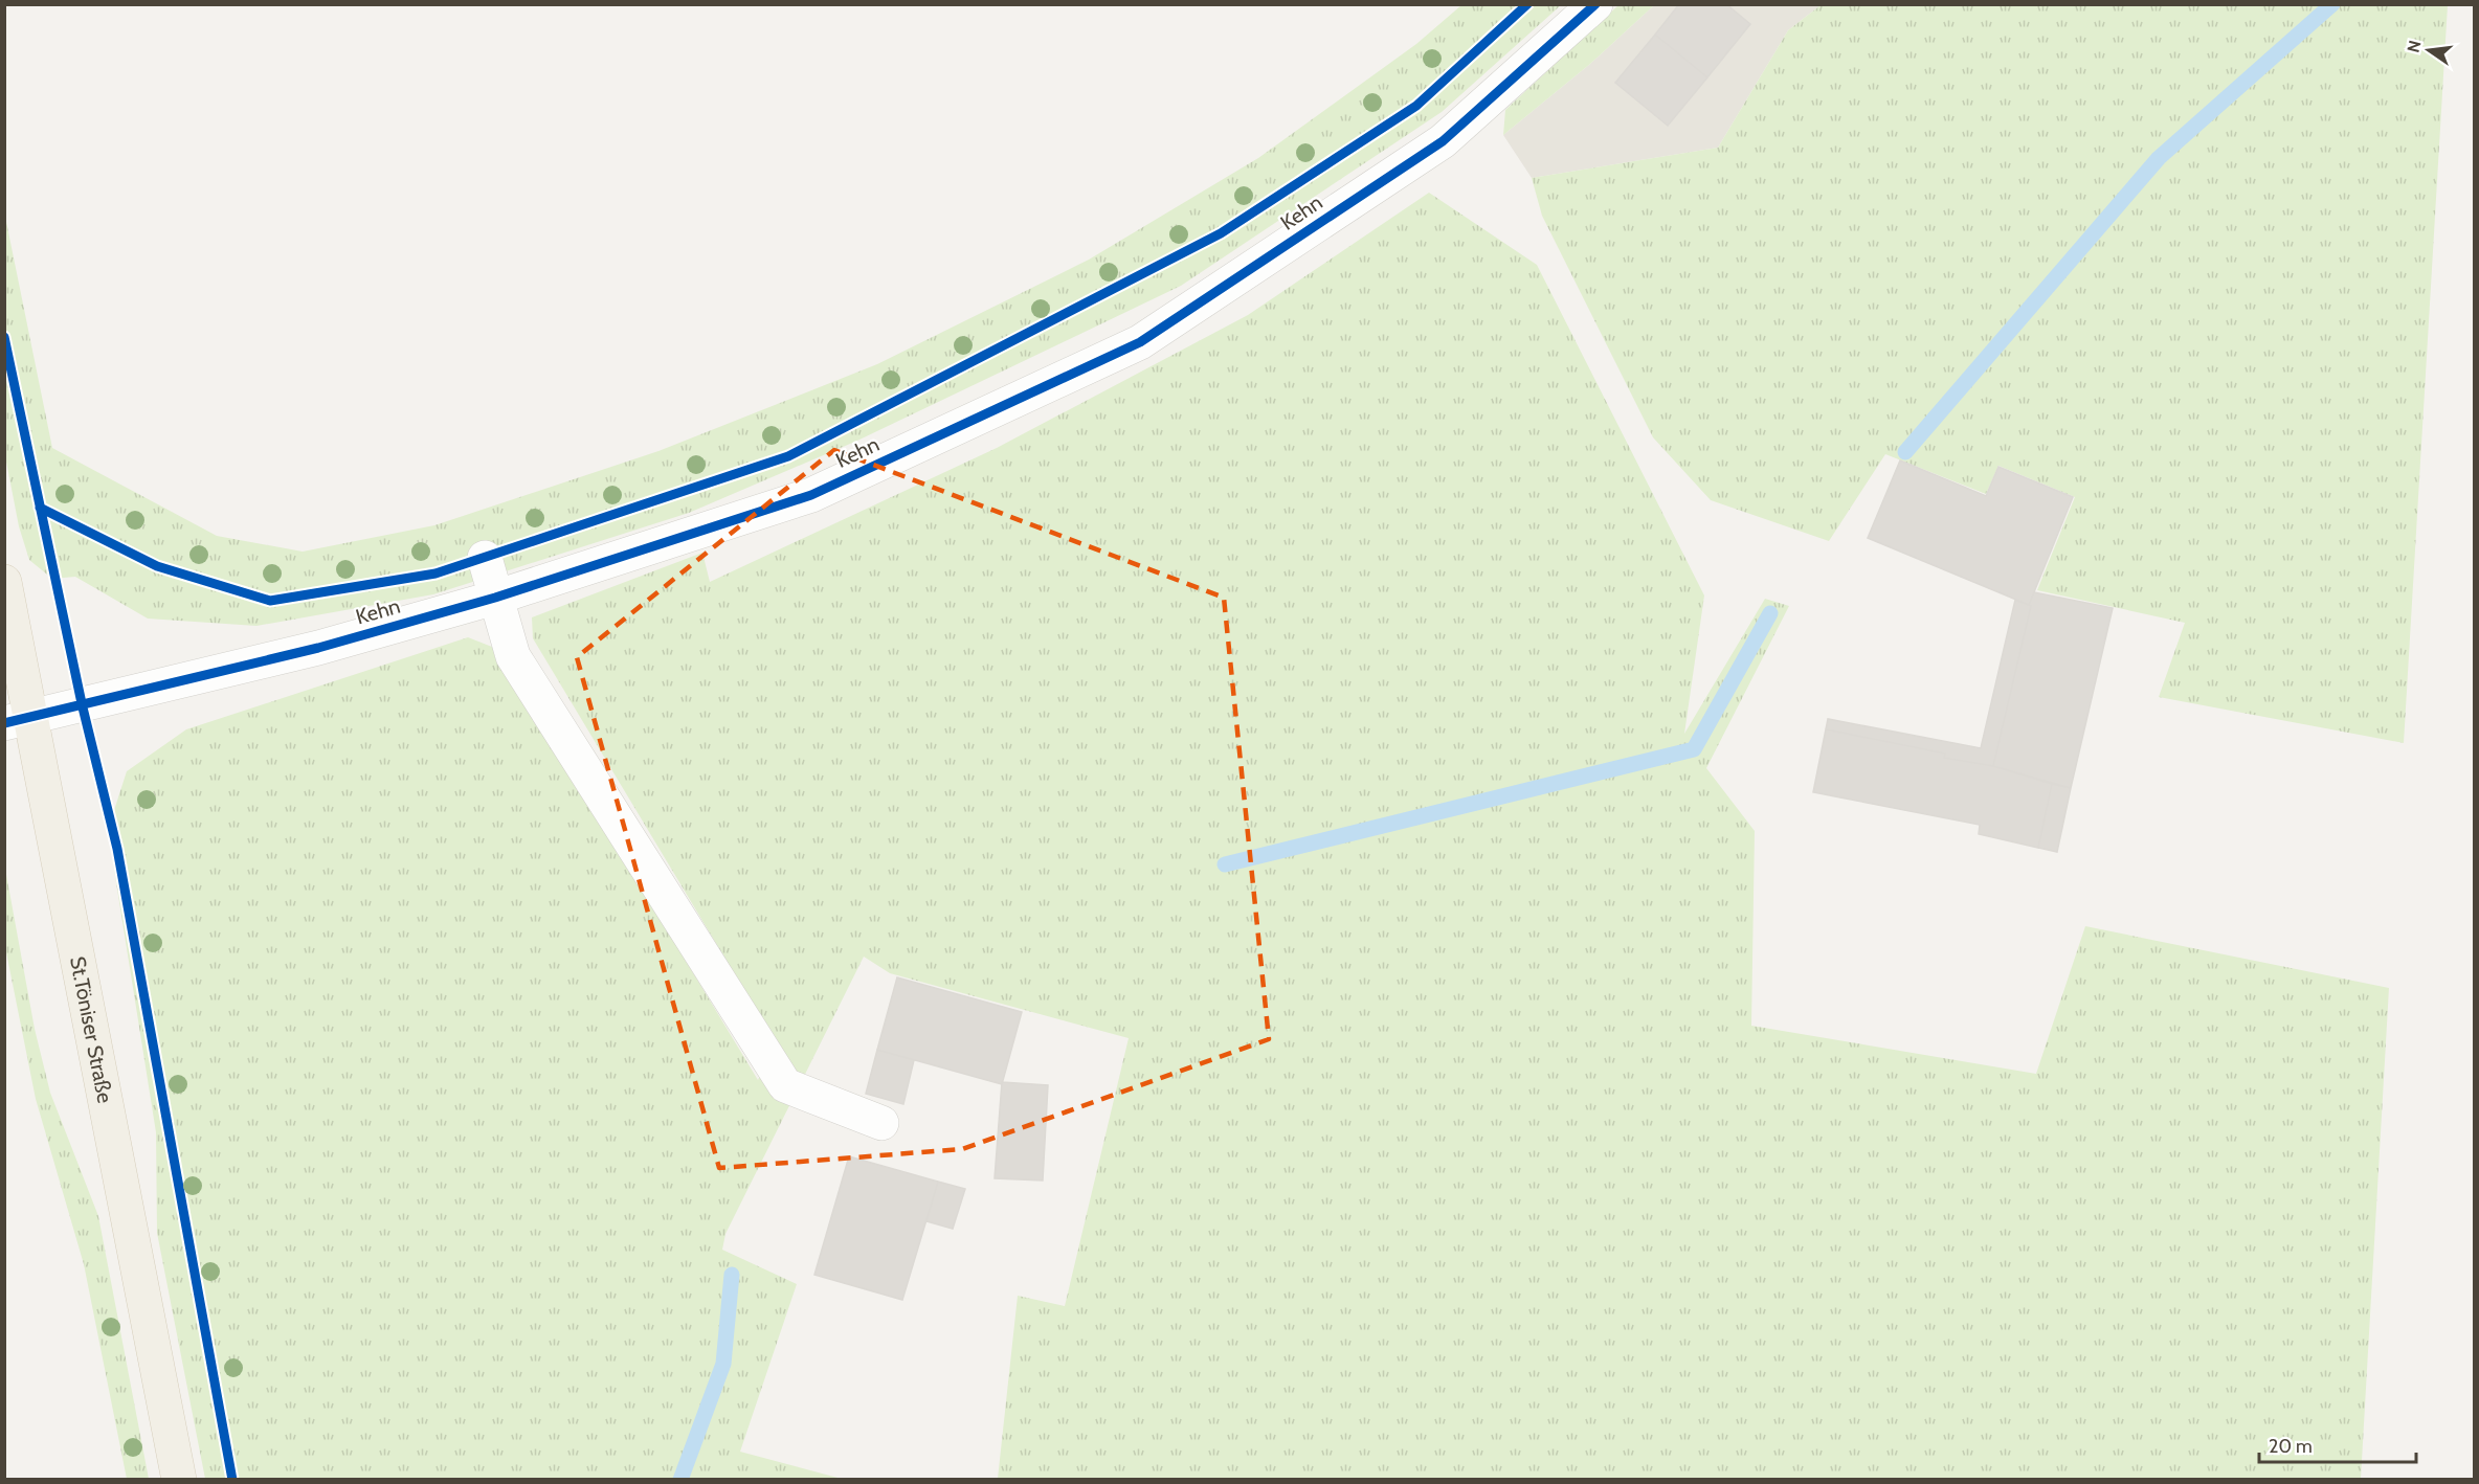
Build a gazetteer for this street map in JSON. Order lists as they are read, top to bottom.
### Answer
{
  "streets": {
    "main road": ["St.Töniser Straße"],
    "street": ["Kehn"]
  },
  "crossings": [
    ["Kehn", "St.Töniser Straße"]
  ],
  "scale_bar": "20 m",
  "north": "left"
}
